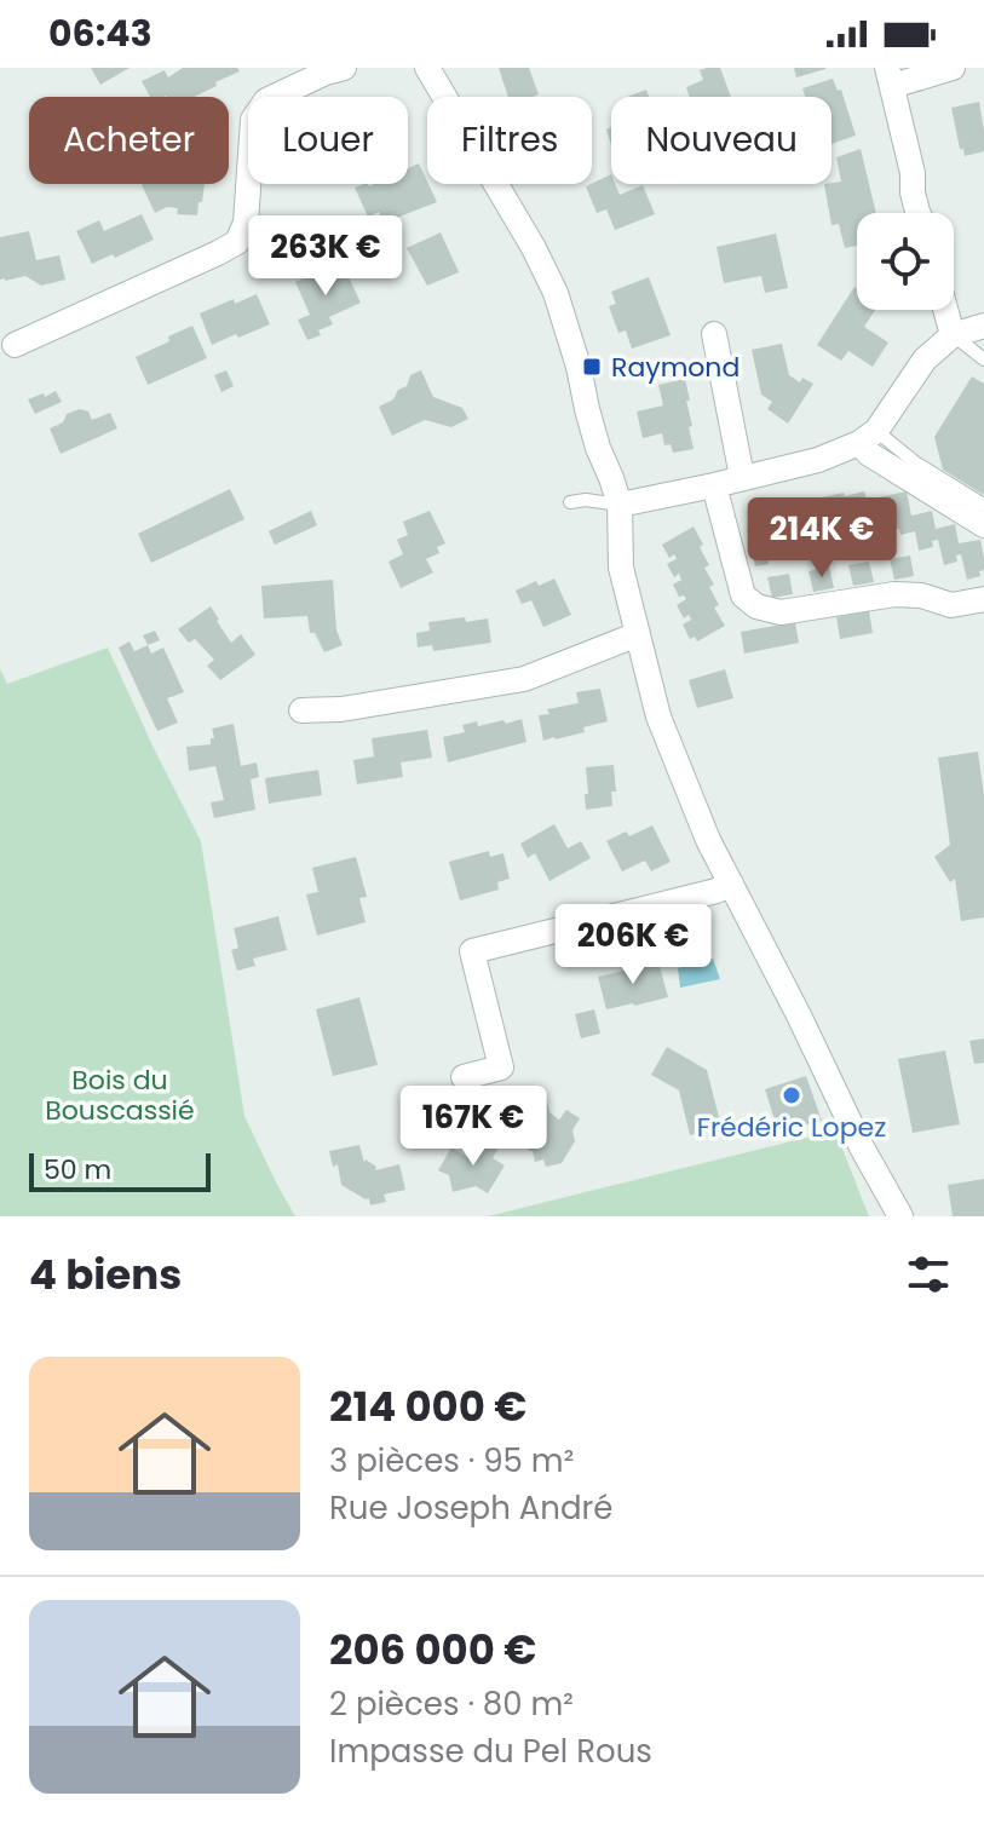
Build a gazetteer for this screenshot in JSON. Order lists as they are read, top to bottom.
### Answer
{
  "parks": ["Bois du Bouscassié"],
  "places": {
    "transit": ["Raymond"],
    "other": ["Frédéric Lopez"]
  },
  "scale_bar": "50 m",
  "page": {
    "status": "06:43",
    "chip": [
      "Acheter",
      "Louer",
      "Filtres",
      "Nouveau"
    ],
    "price": [
      "263K €",
      "214K €",
      "206K €",
      "167K €"
    ],
    "scale": "50 m",
    "heading": "4 biens",
    "list": [
      {
        "name": "214 000 €",
        "note": "3 pièces · 95 m² · Rue Joseph André"
      },
      {
        "name": "206 000 €",
        "note": "2 pièces · 80 m² · Impasse du Pel Rous"
      }
    ]
  }
}
